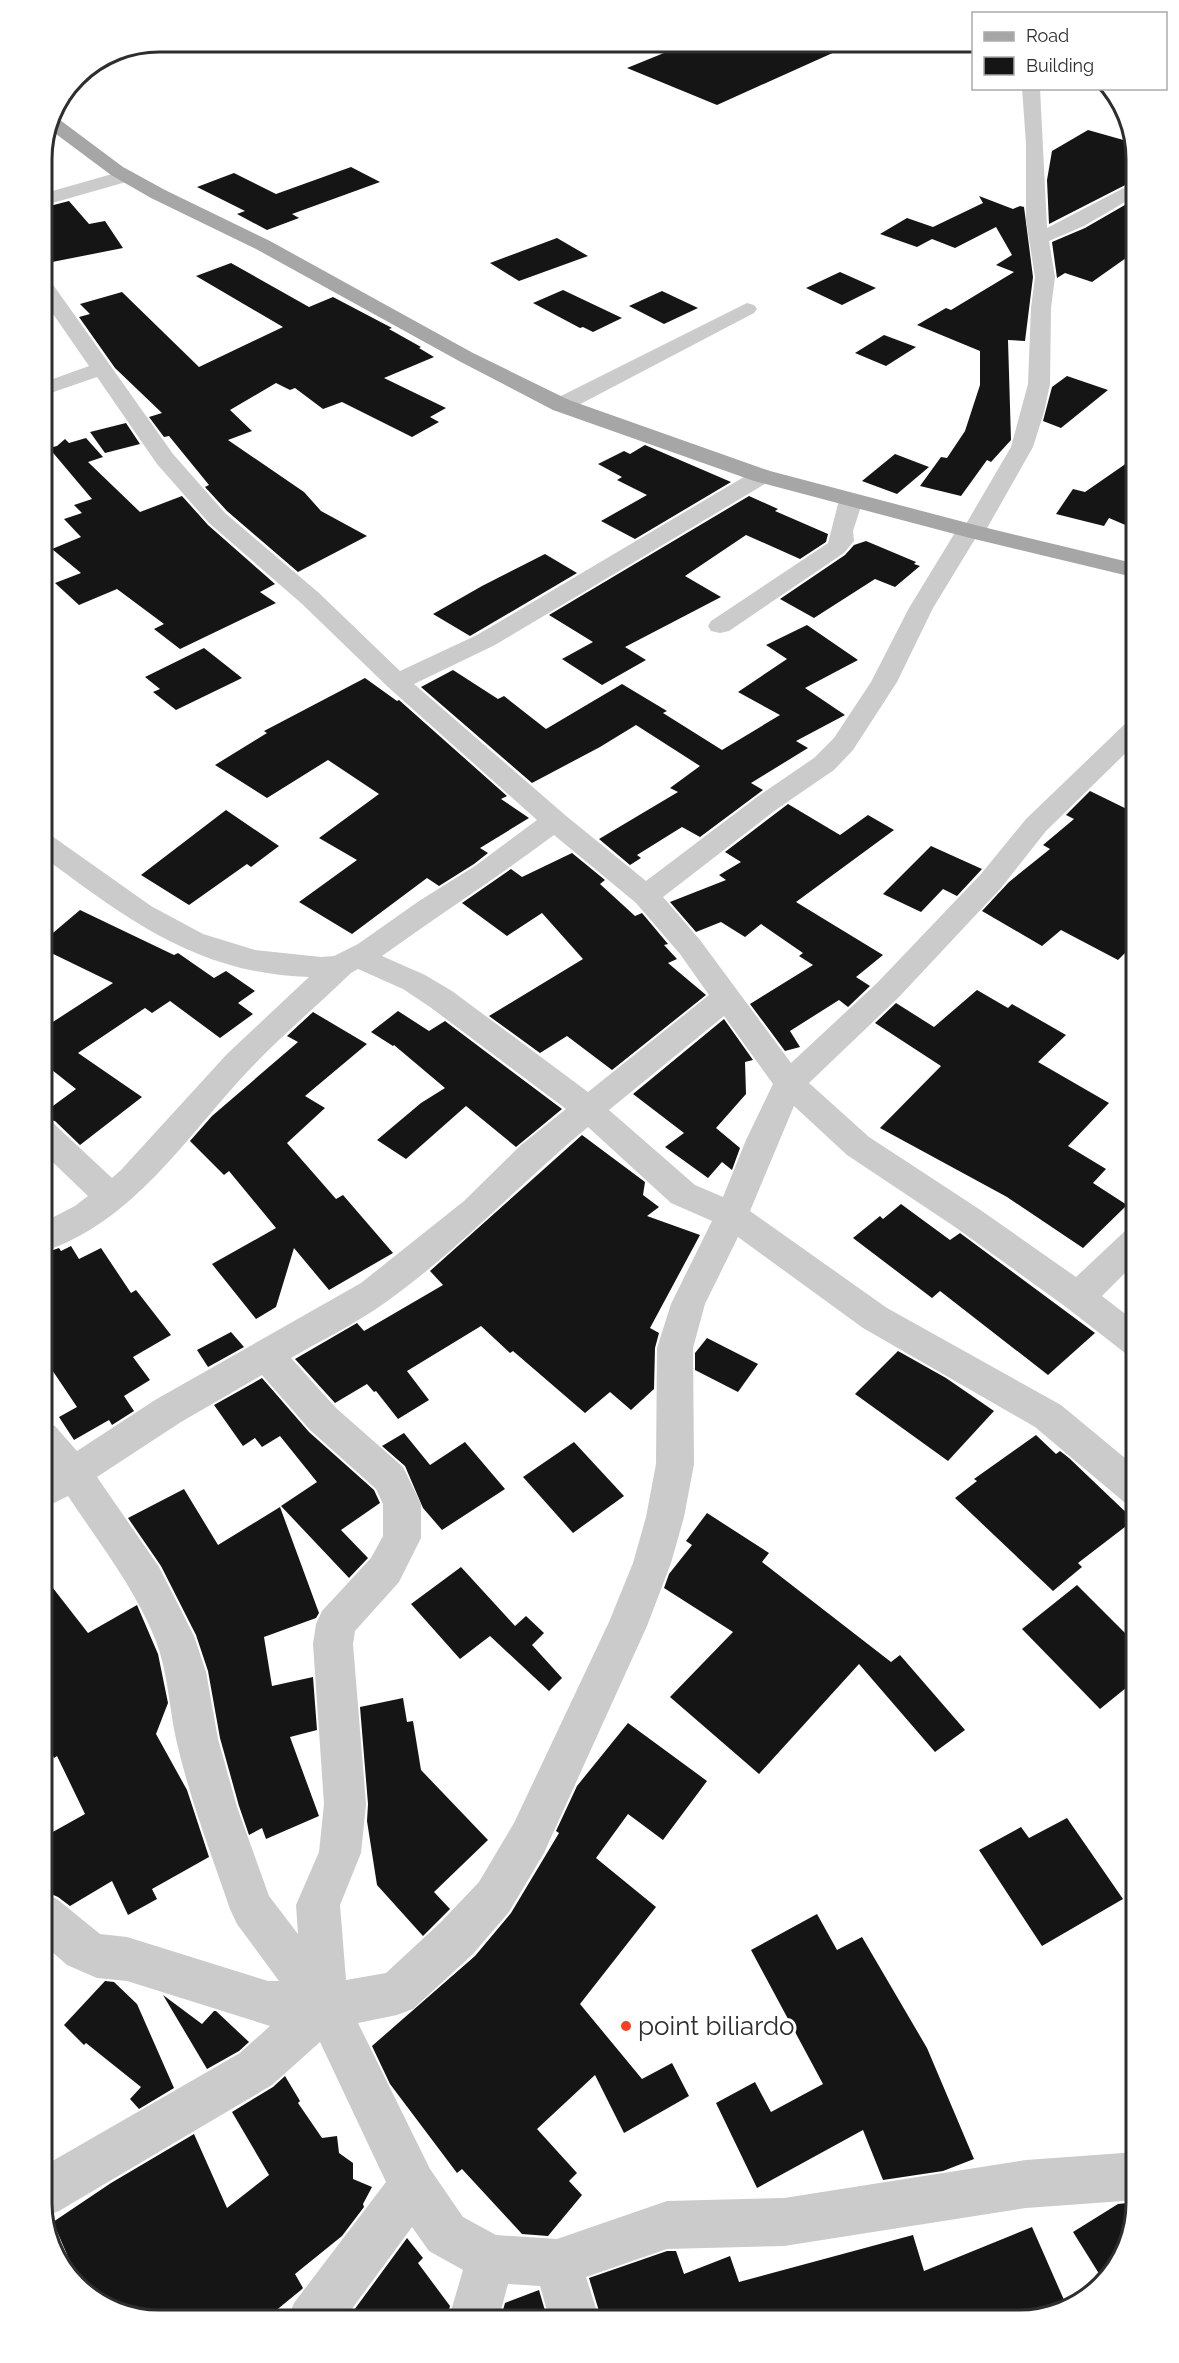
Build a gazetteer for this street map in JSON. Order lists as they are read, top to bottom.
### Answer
{
  "places": ["point biliardo"],
  "legend": ["Road", "Building"]
}
